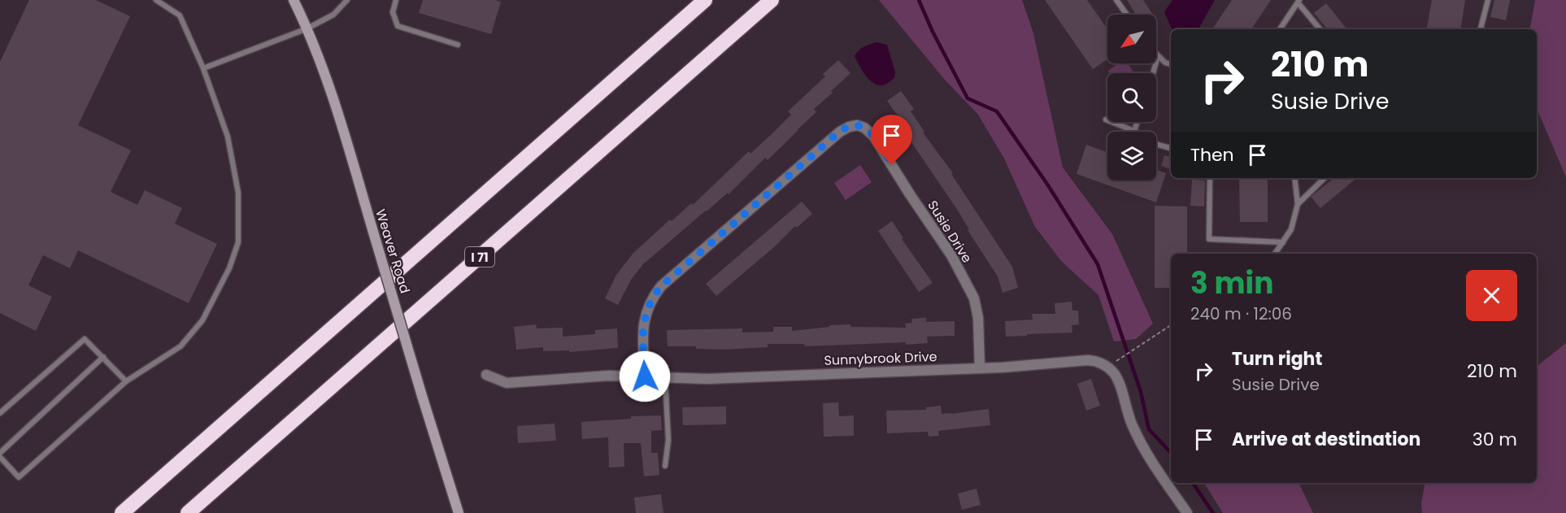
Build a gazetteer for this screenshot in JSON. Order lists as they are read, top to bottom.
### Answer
{
  "streets": {
    "highway": ["I 71"],
    "main road": ["Weaver Road"],
    "street": ["Susie Drive", "Sunnybrook Drive"]
  },
  "crossings": [
    ["Susie Drive", "Sunnybrook Drive"]
  ],
  "north": "bottom left",
  "page": {
    "turn": ["210 m", "Susie Drive"],
    "then": "Then",
    "heading": ["3 min", "240 m · 12:06"],
    "list": [
      {
        "name": "Turn right",
        "note": "Susie Drive",
        "value": "210 m"
      },
      {
        "name": "Arrive at destination",
        "value": "30 m"
      }
    ]
  }
}
